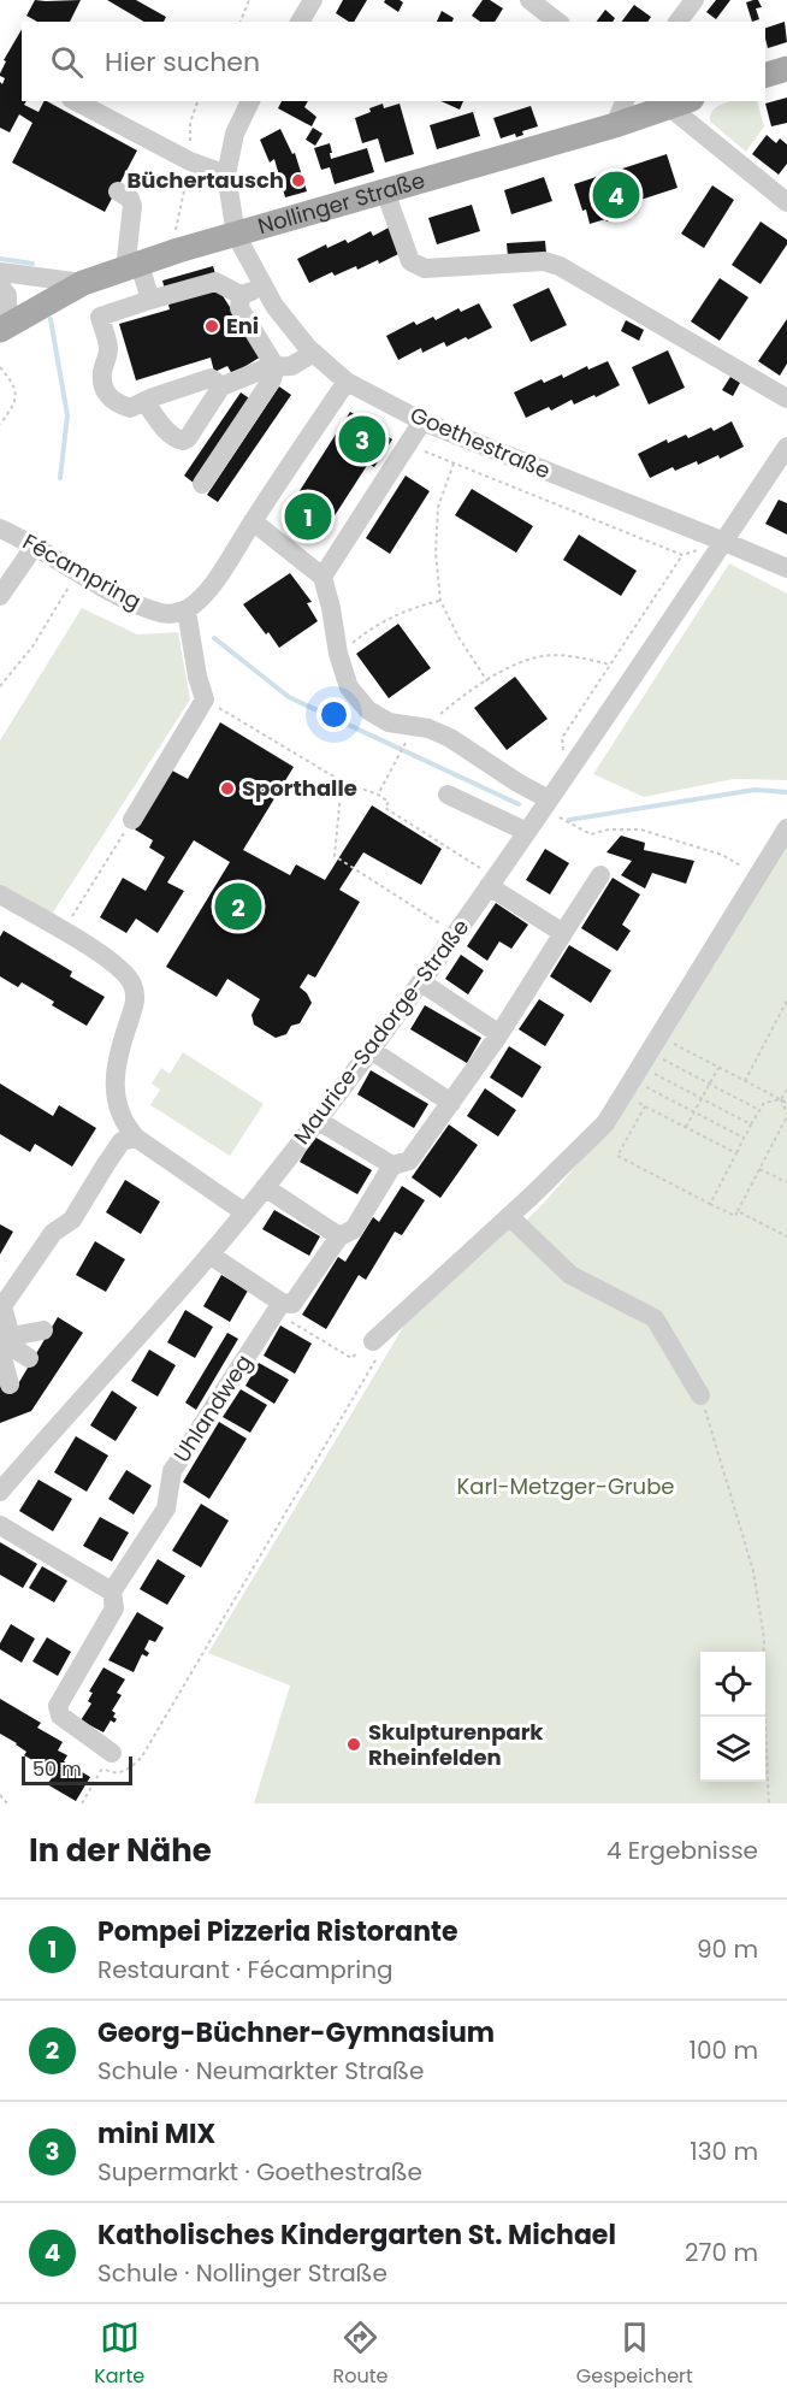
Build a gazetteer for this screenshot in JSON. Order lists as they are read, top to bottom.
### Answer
{
  "streets": {
    "main road": ["Nollinger Straße"],
    "street": [
      "Goethestraße",
      "Fécampring",
      "Maurice-Sadorge-Straße",
      "Uhlandweg"
    ]
  },
  "crossings": [
    ["Nollinger Straße", "Goethestraße"],
    ["Goethestraße", "Maurice-Sadorge-Straße"]
  ],
  "parks": ["Karl-Metzger-Grube"],
  "places": [
    "Büchertausch",
    "Eni",
    "Sporthalle",
    "Skulpturenpark Rheinfelden"
  ],
  "scale_bar": "50 m",
  "page": {
    "search": "Hier suchen",
    "pins": [
      "4",
      "3",
      "1",
      "2"
    ],
    "scale": "50 m",
    "heading": ["In der Nähe", "4 Ergebnisse"],
    "list": [
      {
        "mark": "1",
        "name": "Pompei Pizzeria Ristorante",
        "note": "Restaurant · Fécampring",
        "value": "90 m"
      },
      {
        "mark": "2",
        "name": "Georg-Büchner-Gymnasium",
        "note": "Schule · Neumarkter Straße",
        "value": "100 m"
      },
      {
        "mark": "3",
        "name": "mini MIX",
        "note": "Supermarkt · Goethestraße",
        "value": "130 m"
      },
      {
        "mark": "4",
        "name": "Katholisches Kindergarten St. Michael",
        "note": "Schule · Nollinger Straße",
        "value": "270 m"
      }
    ],
    "nav": ["Karte", "Route", "Gespeichert"]
  }
}
